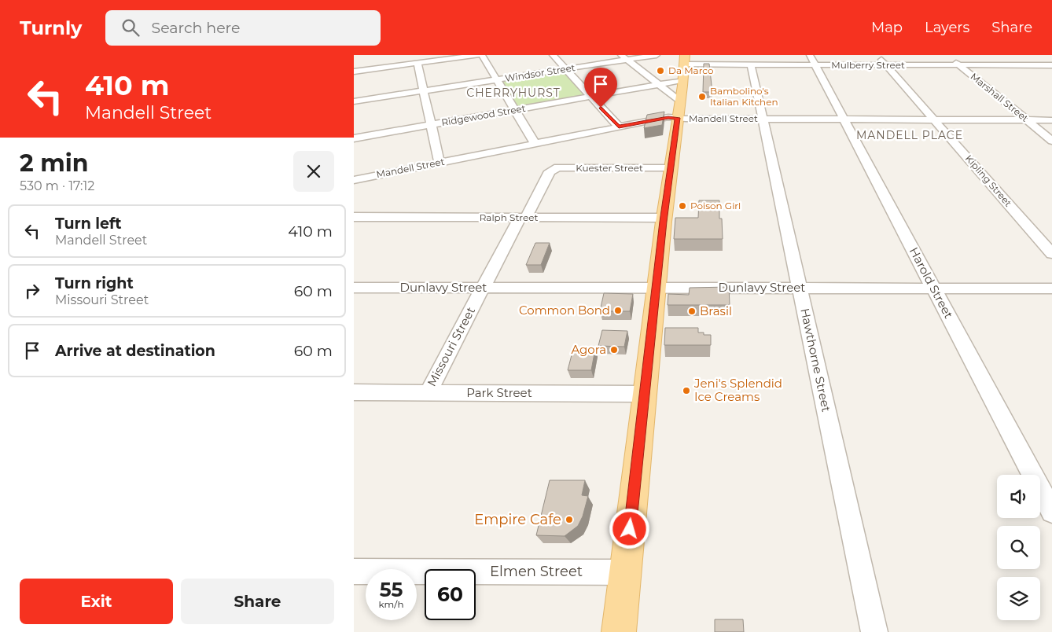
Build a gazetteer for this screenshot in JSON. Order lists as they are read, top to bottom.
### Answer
{
  "streets": {
    "street": [
      "Mulberry Street",
      "Windsor Street",
      "Marshall Street",
      "Ridgewood Street",
      "Mandell Street",
      "Kuester Street",
      "Kipling Street",
      "Ralph Street",
      "Harold Street",
      "Dunlavy Street",
      "Missouri Street",
      "Hawthorne Street",
      "Park Street",
      "Elmen Street"
    ]
  },
  "crossings": [
    ["Mulberry Street", "Marshall Street"],
    ["Mulberry Street", "Ridgewood Street"],
    ["Mulberry Street", "Mandell Street"],
    ["Mulberry Street", "Kipling Street"],
    ["Mulberry Street", "Harold Street"],
    ["Mulberry Street", "Hawthorne Street"],
    ["Marshall Street", "Mandell Street"],
    ["Ridgewood Street", "Mandell Street"],
    ["Mandell Street", "Kipling Street"],
    ["Mandell Street", "Harold Street"],
    ["Mandell Street", "Hawthorne Street"],
    ["Kuester Street", "Missouri Street"],
    ["Ralph Street", "Missouri Street"],
    ["Harold Street", "Dunlavy Street"],
    ["Dunlavy Street", "Missouri Street"],
    ["Dunlavy Street", "Hawthorne Street"],
    ["Missouri Street", "Park Street"]
  ],
  "districts": ["CHERRYHURST", "MANDELL PLACE"],
  "places": [
    "Da Marco",
    "Bambolino's Italian Kitchen",
    "Poison Girl",
    "Common Bond",
    "Brasil",
    "Agora",
    "Jeni's Splendid Ice Creams",
    "Empire Cafe"
  ],
  "page": {
    "header": "Turnly",
    "search": "Search here",
    "nav": ["Map", "Layers", "Share"],
    "turn": ["410 m", "Mandell Street"],
    "heading": ["2 min", "530 m · 17:12"],
    "list": [
      {
        "name": "Turn left",
        "note": "Mandell Street",
        "value": "410 m"
      },
      {
        "name": "Turn right",
        "note": "Missouri Street",
        "value": "60 m"
      },
      {
        "name": "Arrive at destination",
        "value": "60 m"
      }
    ],
    "speed": "55 km/h",
    "limit": "60",
    "buttons": ["Exit", "Share"]
  }
}
